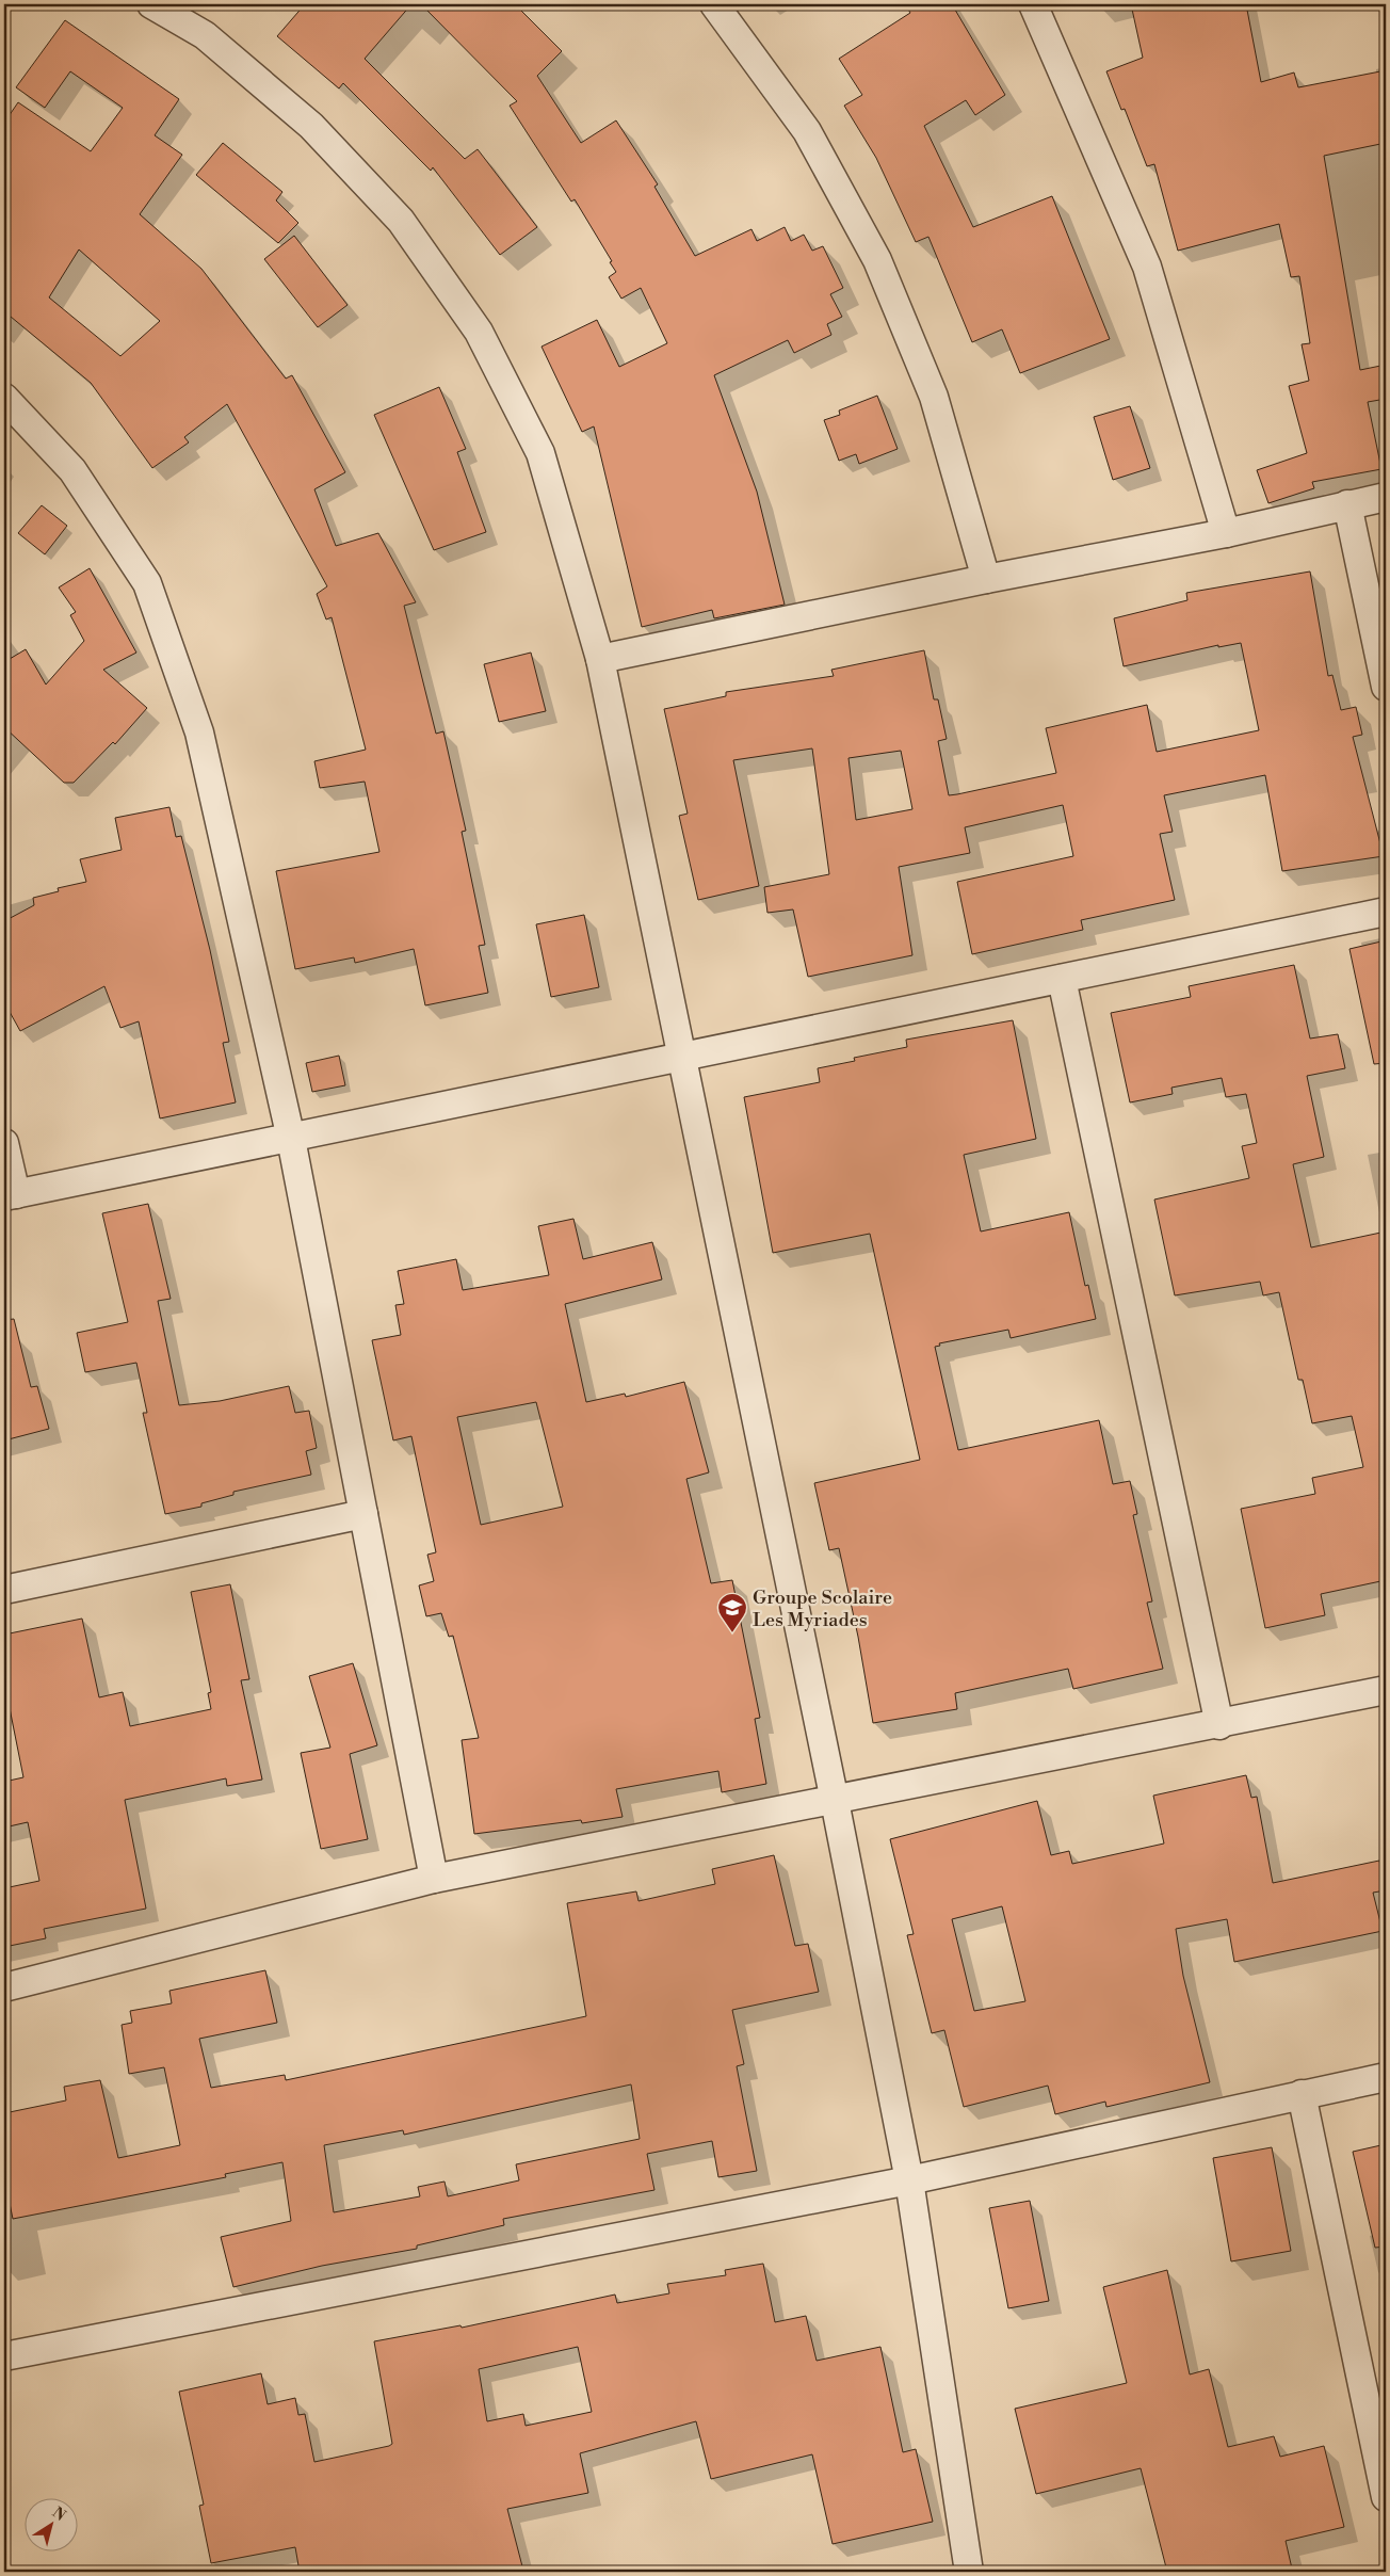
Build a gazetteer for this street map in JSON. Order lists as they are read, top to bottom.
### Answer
{
  "places": {
    "school or university": ["Groupe Scolaire Les Myriades"]
  },
  "north": "top right"
}
